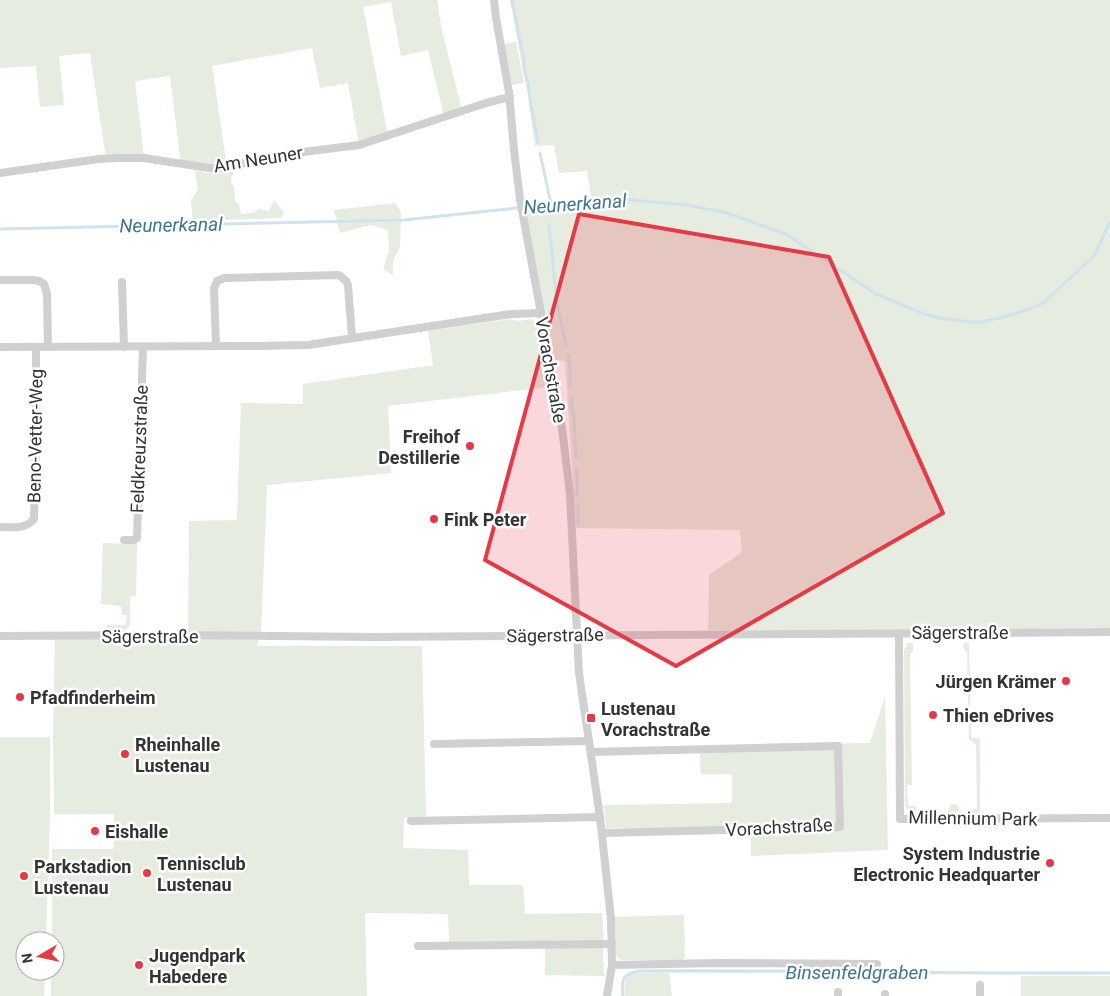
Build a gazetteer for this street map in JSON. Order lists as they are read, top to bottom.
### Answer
{
  "streets": {
    "street": [
      "Am Neuner",
      "Vorachstraße",
      "Beno-Vetter-Weg",
      "Feldkreuzstraße",
      "Sägerstraße",
      "Millennium Park"
    ]
  },
  "crossings": [
    ["Am Neuner", "Vorachstraße"],
    ["Vorachstraße", "Sägerstraße"],
    ["Sägerstraße", "Millennium Park"]
  ],
  "water": ["Neunerkanal", "Binsenfeldgraben"],
  "places": {
    "other": [
      "Freihof Destillerie",
      "Fink Peter",
      "Jürgen Krämer",
      "Pfadfinderheim",
      "Thien eDrives",
      "Rheinhalle Lustenau",
      "Eishalle",
      "System Industrie Electronic Headquarter",
      "Tennisclub Lustenau",
      "Parkstadion Lustenau",
      "Jugendpark Habedere"
    ],
    "transit": ["Lustenau Vorachstraße"]
  },
  "north": "left"
}
